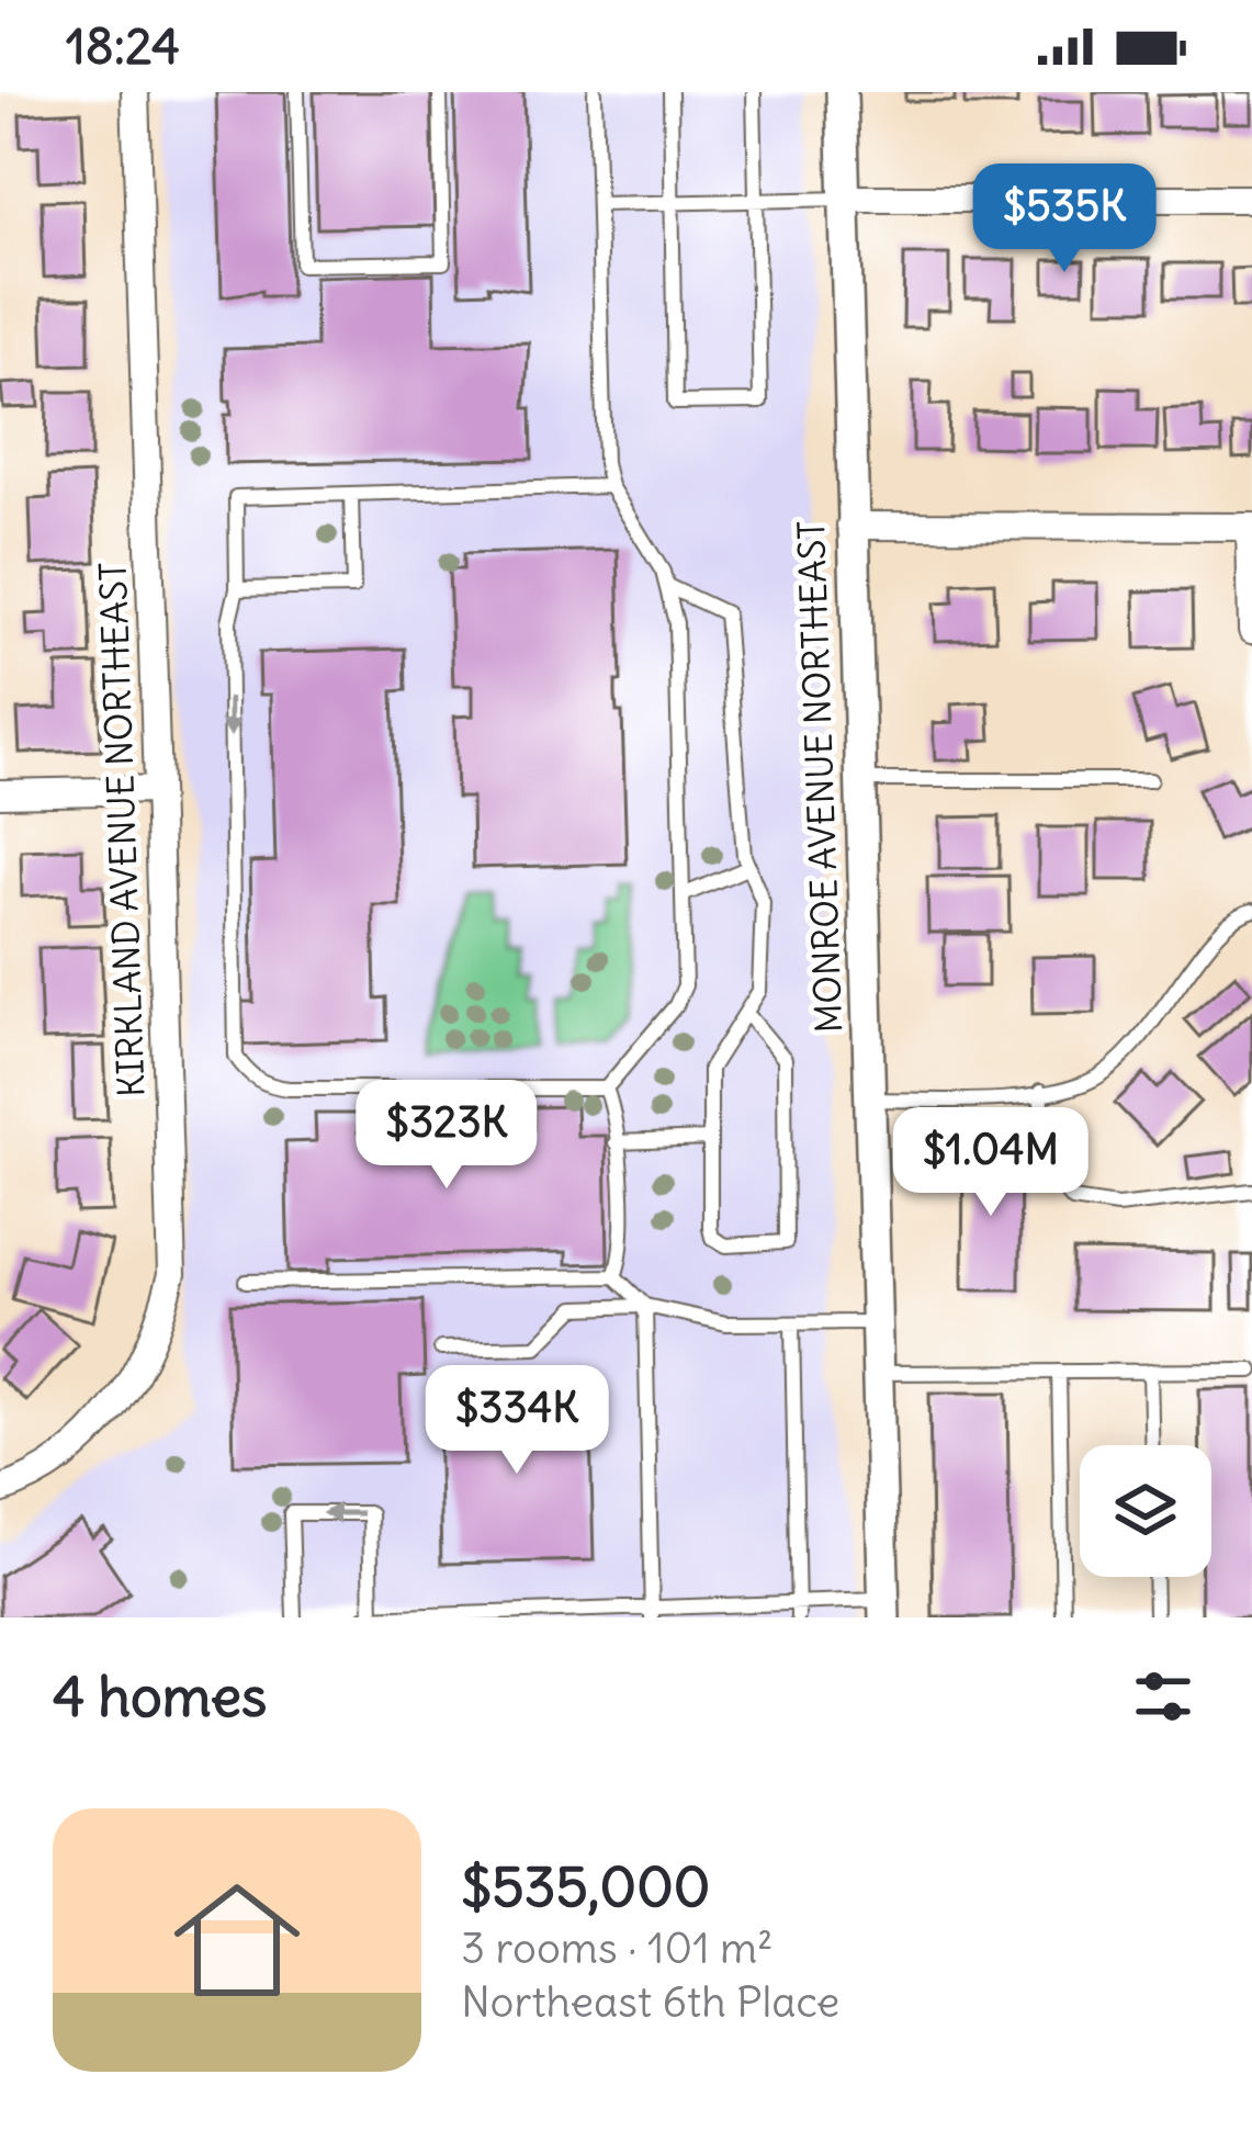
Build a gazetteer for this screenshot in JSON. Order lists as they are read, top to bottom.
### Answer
{
  "streets": {
    "street": ["MONROE AVENUE NORTHEAST", "KIRKLAND AVENUE NORTHEAST"]
  },
  "page": {
    "status": "18:24",
    "price": [
      "$535K",
      "$323K",
      "$1.04M",
      "$334K"
    ],
    "heading": "4 homes",
    "list": [
      {
        "name": "$535,000",
        "note": "3 rooms · 101 m² · Northeast 6th Place"
      }
    ]
  }
}
